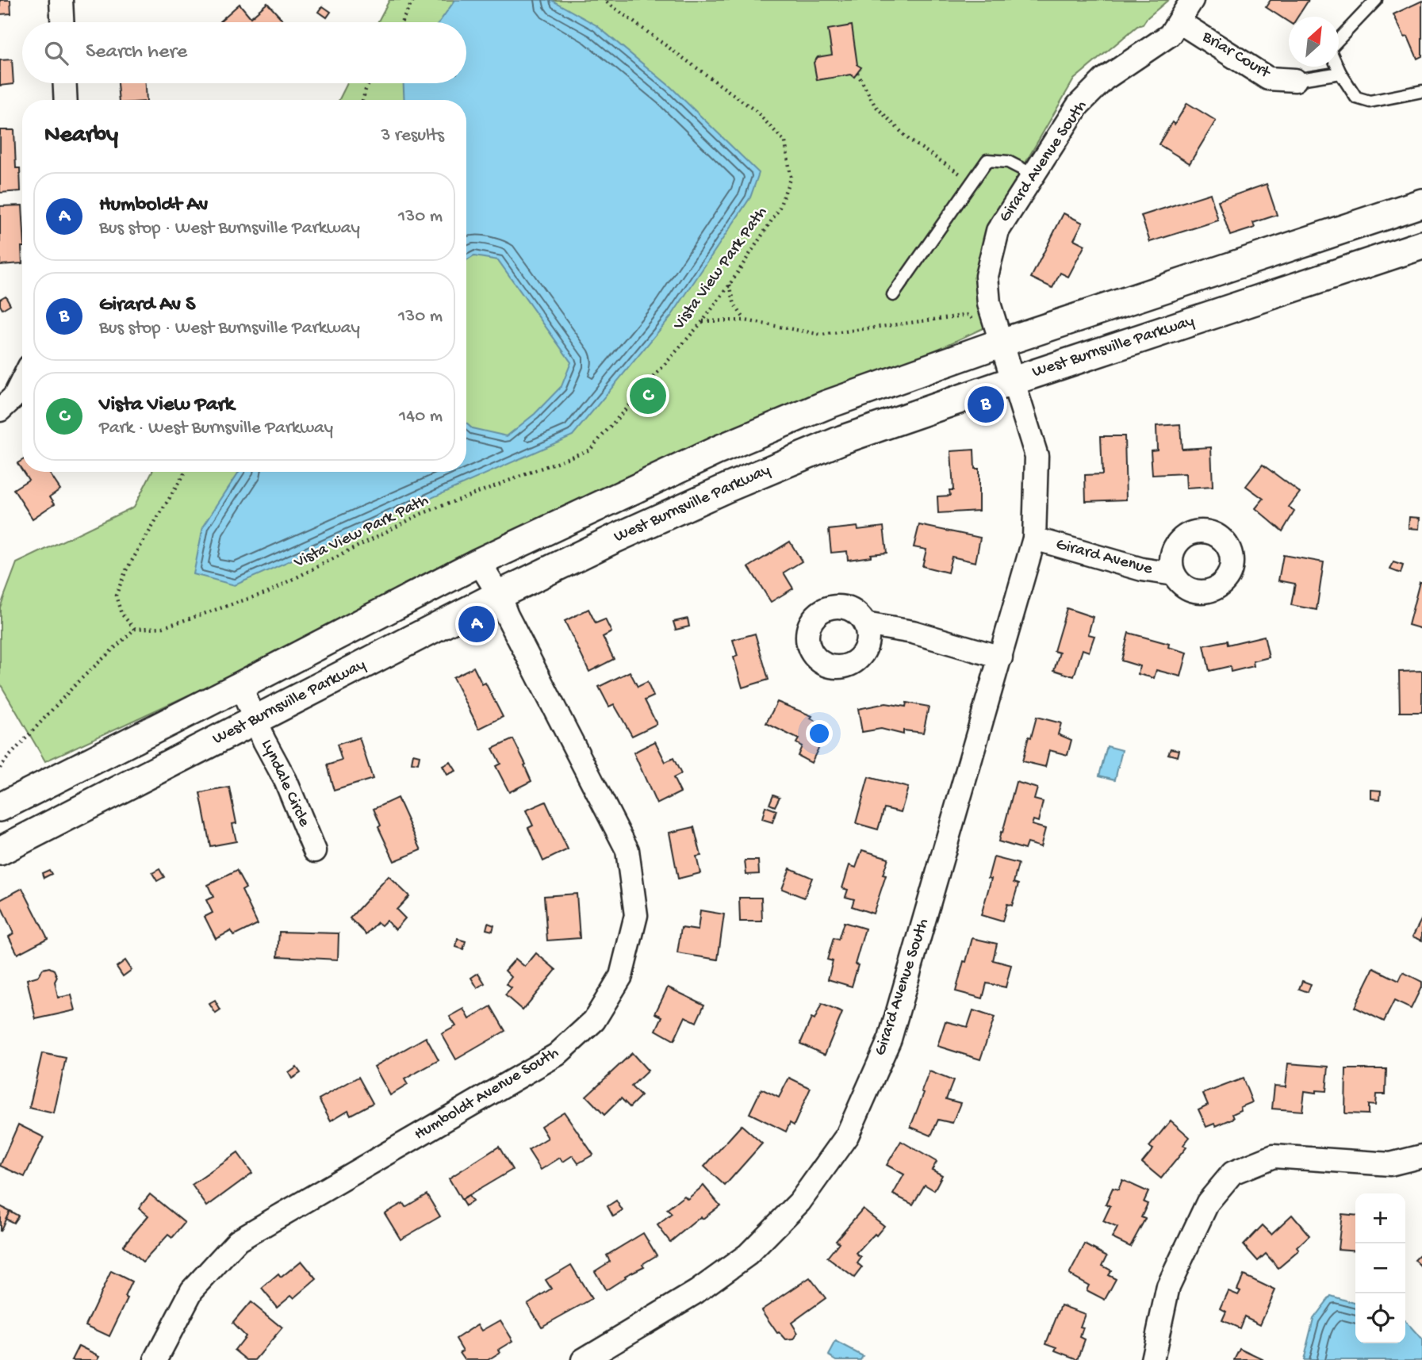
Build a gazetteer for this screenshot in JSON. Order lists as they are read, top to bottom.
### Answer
{
  "streets": {
    "street": [
      "Briar Court",
      "Girard Avenue South",
      "West Burnsville Parkway",
      "Girard Avenue",
      "Lyndale Circle",
      "Humboldt Avenue South"
    ],
    "path": ["Vista View Park Path"]
  },
  "crossings": [
    ["Briar Court", "Girard Avenue South"],
    ["Girard Avenue South", "West Burnsville Parkway"],
    ["Girard Avenue South", "Girard Avenue"],
    ["West Burnsville Parkway", "Lyndale Circle"],
    ["West Burnsville Parkway", "Humboldt Avenue South"]
  ],
  "north": "top right",
  "page": {
    "search": "Search here",
    "heading": ["Nearby", "3 results"],
    "list": [
      {
        "mark": "A",
        "name": "Humboldt Av",
        "note": "Bus stop · West Burnsville Parkway",
        "value": "130 m"
      },
      {
        "mark": "B",
        "name": "Girard Av S",
        "note": "Bus stop · West Burnsville Parkway",
        "value": "130 m"
      },
      {
        "mark": "C",
        "name": "Vista View Park",
        "note": "Park · West Burnsville Parkway",
        "value": "140 m"
      }
    ],
    "pins": ["C", "B", "A"],
    "map_buttons": ["+", "−"]
  }
}
